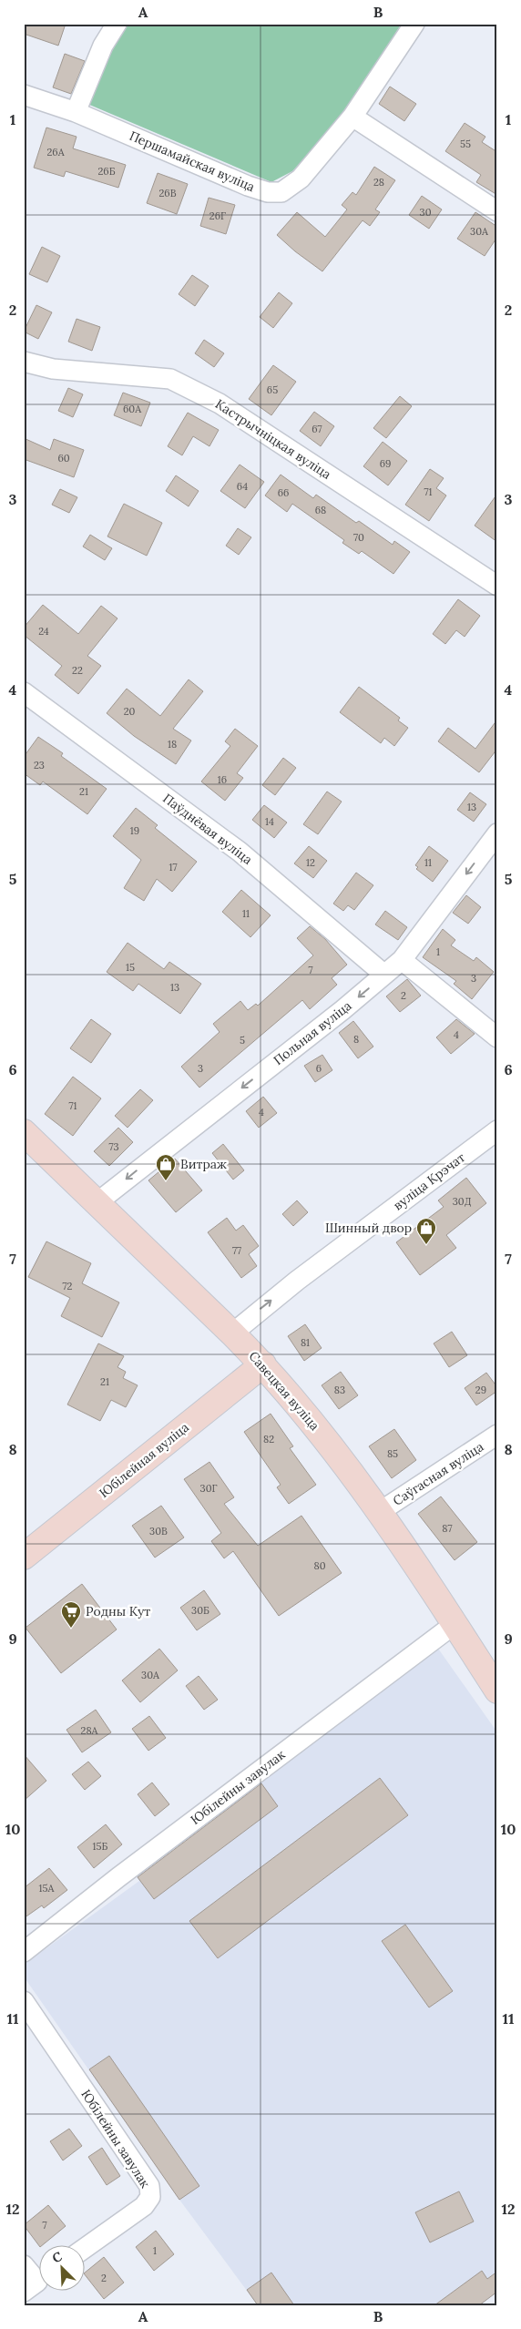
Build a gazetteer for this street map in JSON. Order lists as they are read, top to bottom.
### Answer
{
  "streets": {
    "street": [
      "Першамайская вуліца",
      "Кастрычніцкая вуліца",
      "Паўднёвая вуліца",
      "Польная вуліца",
      "вуліца Крэчат",
      "Савецкая вуліца",
      "Юбілейная вуліца",
      "Саўгасная вуліца",
      "Юбілейны завулак"
    ]
  },
  "crossings": [
    ["Паўднёвая вуліца", "Польная вуліца"],
    ["Польная вуліца", "Савецкая вуліца"],
    ["вуліца Крэчат", "Савецкая вуліца"],
    ["Савецкая вуліца", "Юбілейная вуліца"],
    ["Савецкая вуліца", "Саўгасная вуліца"],
    ["Савецкая вуліца", "Юбілейны завулак"]
  ],
  "one_way": ["Польная вуліца", "вуліца Крэчат"],
  "places": {
    "shop": ["Витраж", "Шинный двор"],
    "supermarket": ["Родны Кут"]
  },
  "house_numbers": [
    "55",
    "26А",
    "26Б",
    "28",
    "26В",
    "30",
    "26Г",
    "30А",
    "65",
    "60А",
    "67",
    "60",
    "69",
    "64",
    "71",
    "66",
    "68",
    "70",
    "24",
    "22",
    "20",
    "18",
    "23",
    "16",
    "21",
    "13",
    "14",
    "19",
    "12",
    "11",
    "17",
    "11",
    "1",
    "15",
    "7",
    "3",
    "13",
    "2",
    "4",
    "8",
    "5",
    "3",
    "6",
    "71",
    "4",
    "73",
    "30Д",
    "77",
    "72",
    "81",
    "21",
    "83",
    "29",
    "82",
    "85",
    "30Г",
    "87",
    "30В",
    "80",
    "30Б",
    "30А",
    "28А",
    "15Б",
    "15А",
    "7",
    "1",
    "2"
  ],
  "north": "top left",
  "grid": {
    "columns": ["A", "B"],
    "rows": [
      "1",
      "2",
      "3",
      "4",
      "5",
      "6",
      "7",
      "8",
      "9",
      "10",
      "11",
      "12"
    ]
  }
}
